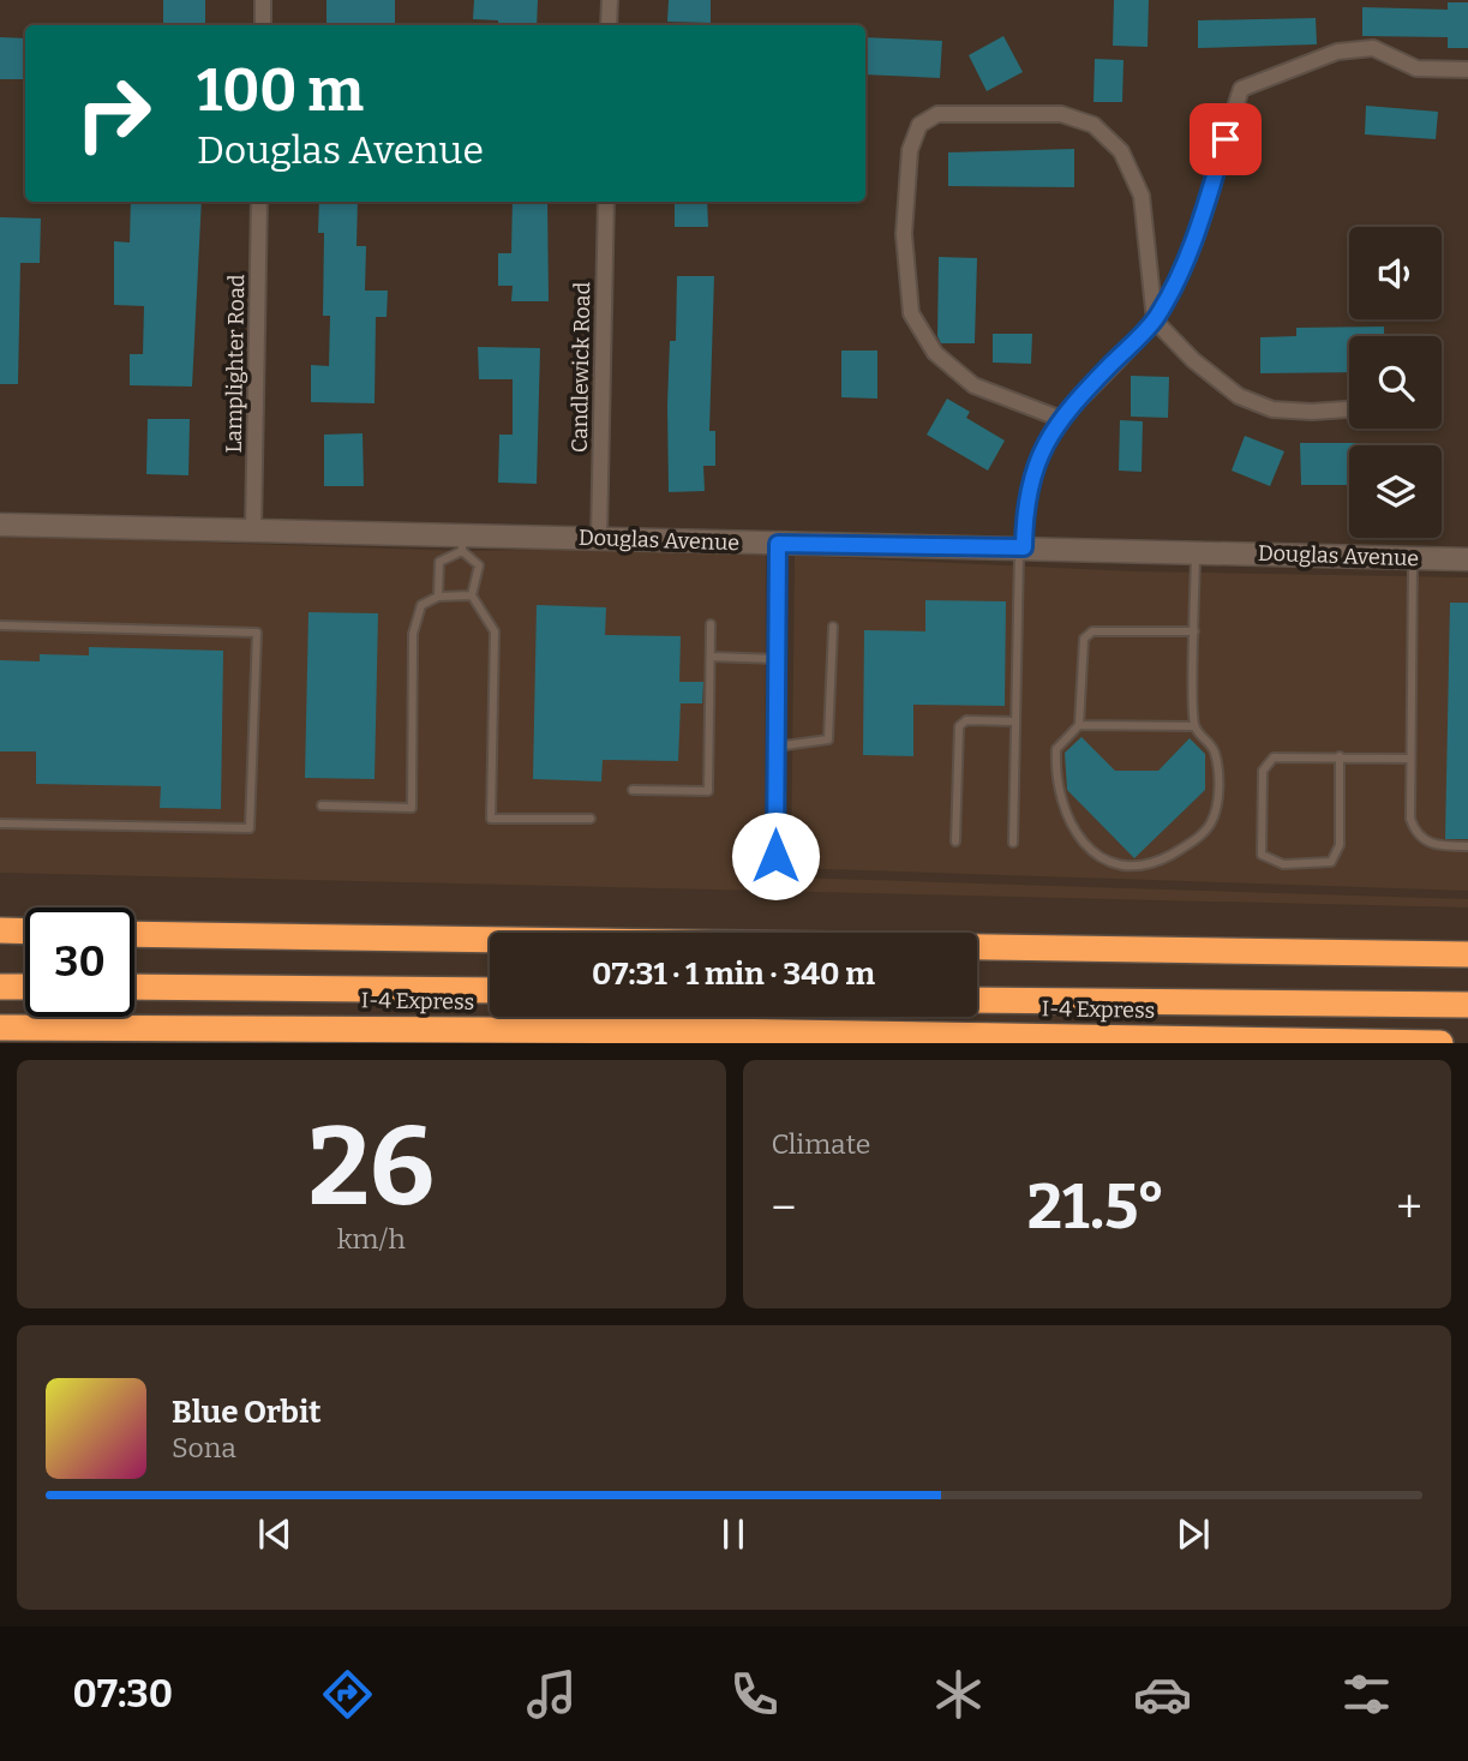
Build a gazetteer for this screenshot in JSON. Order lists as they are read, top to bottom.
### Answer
{
  "streets": {
    "highway": ["I-4 Express"],
    "main road": ["Douglas Avenue"],
    "street": ["Lamplighter Road", "Candlewick Road"]
  },
  "crossings": [
    ["Lamplighter Road", "Douglas Avenue"],
    ["Candlewick Road", "Douglas Avenue"]
  ],
  "page": {
    "turn": ["100 m", "Douglas Avenue"],
    "limit": "30",
    "trip": "07:31 · 1 min · 340 m",
    "tile": [
      ["26", "km/h"],
      "Climate"
    ],
    "heat": ["−", "21.5°", "+"],
    "song": ["Blue Orbit", "Sona"],
    "tabs": "07:30"
  }
}
